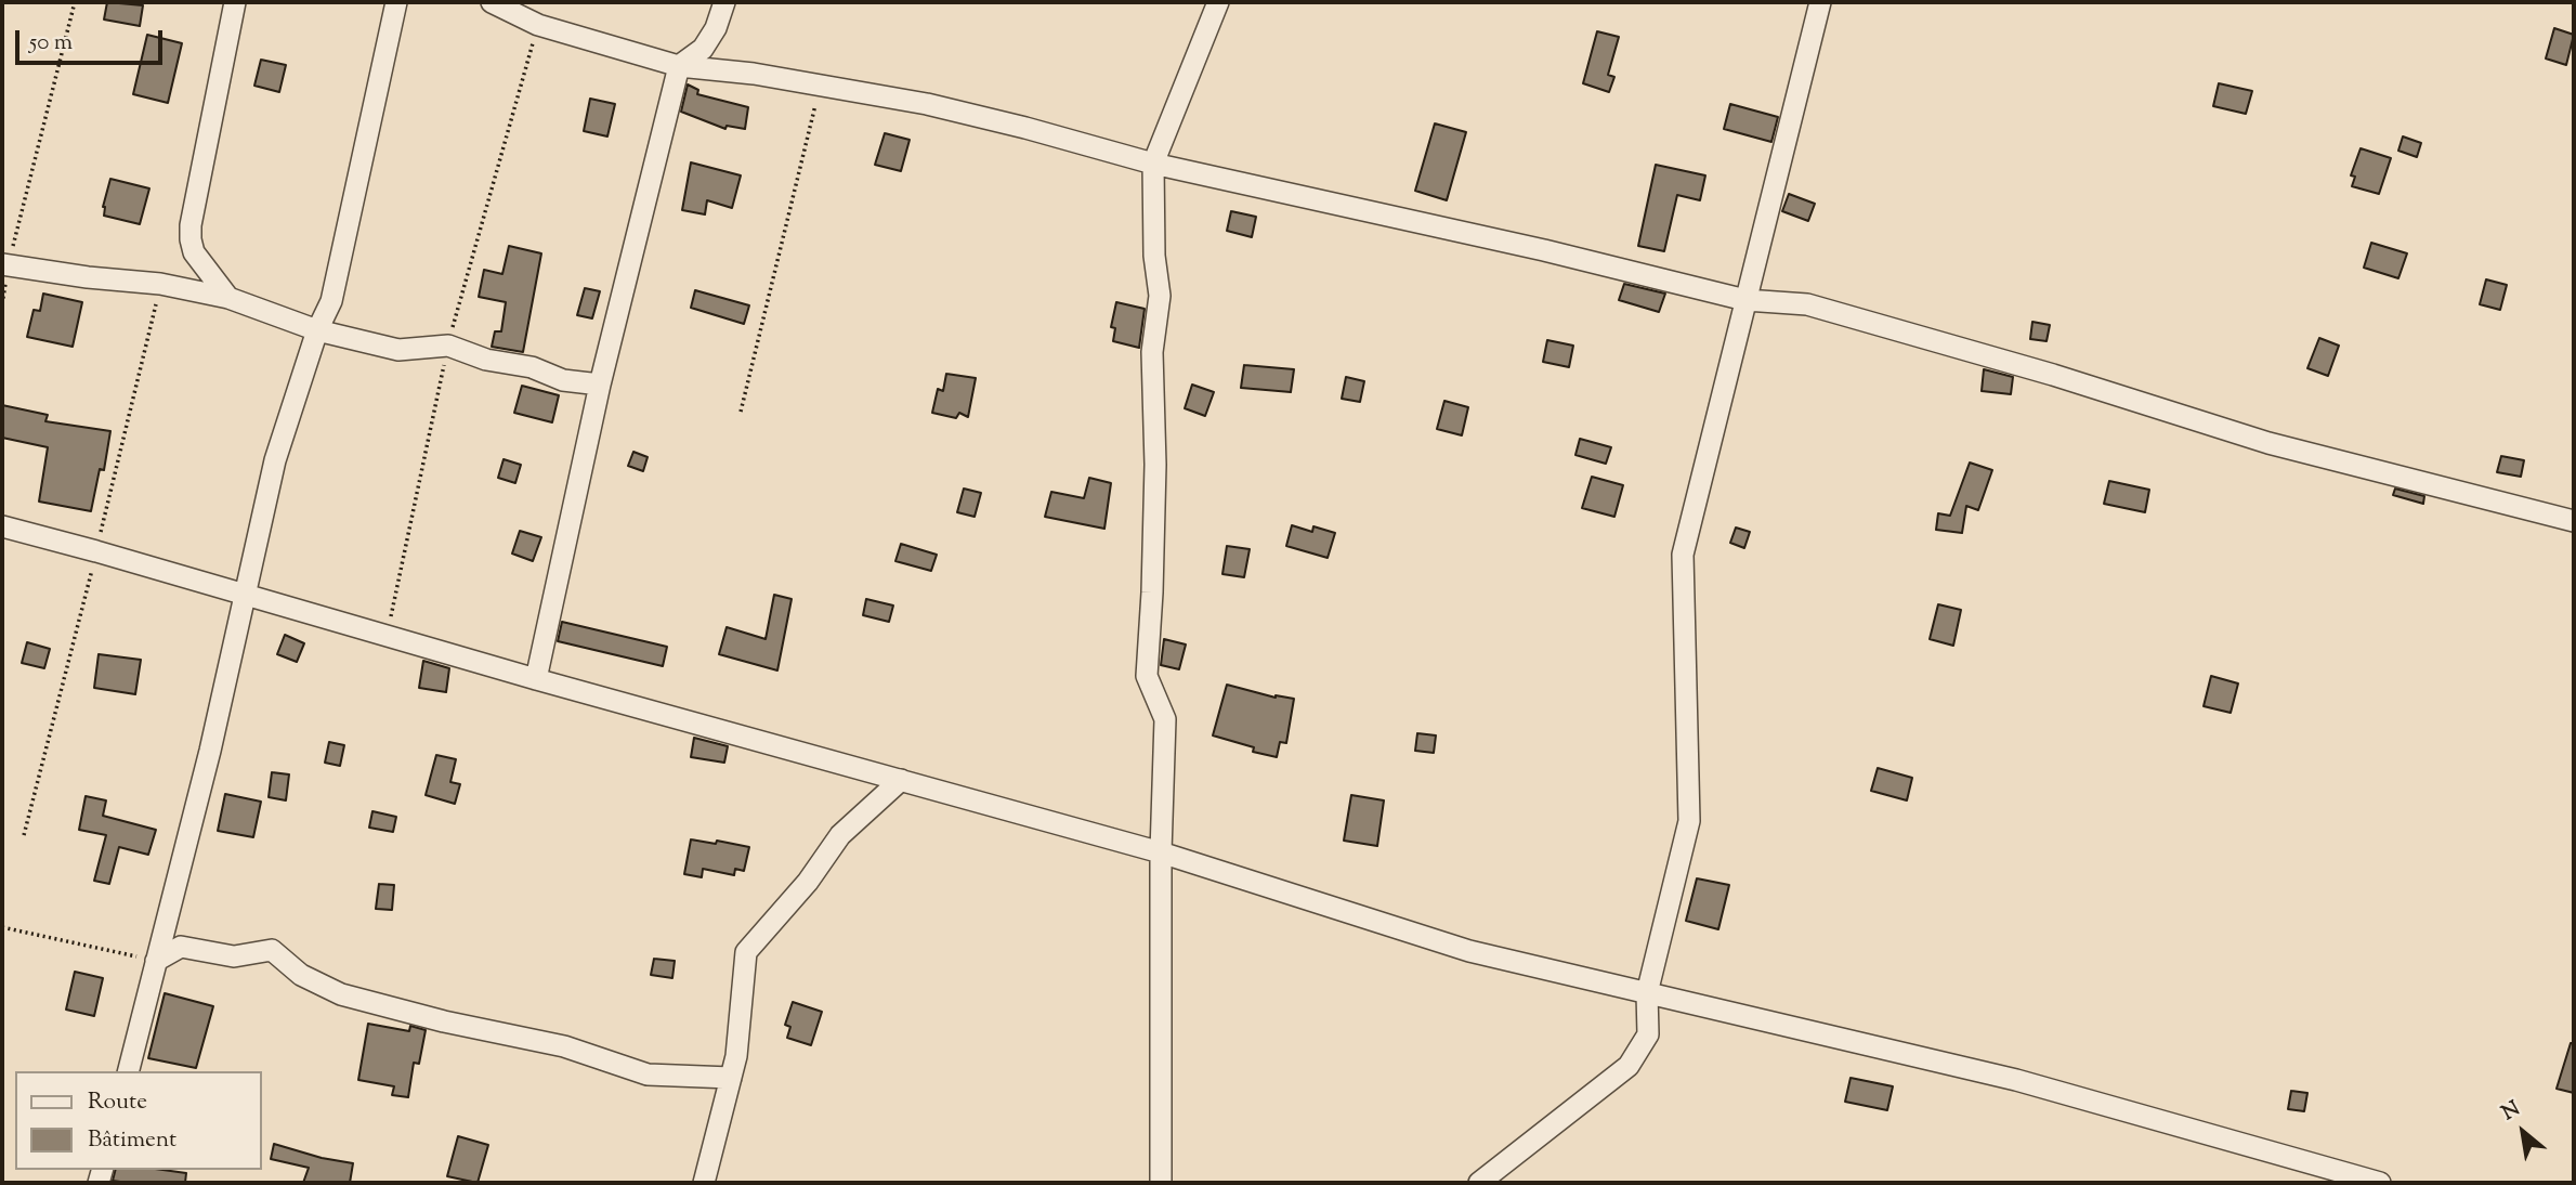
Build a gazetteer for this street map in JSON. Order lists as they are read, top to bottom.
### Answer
{
  "legend": ["Route", "Bâtiment"],
  "scale_bar": "50 m",
  "north": "top left"
}
